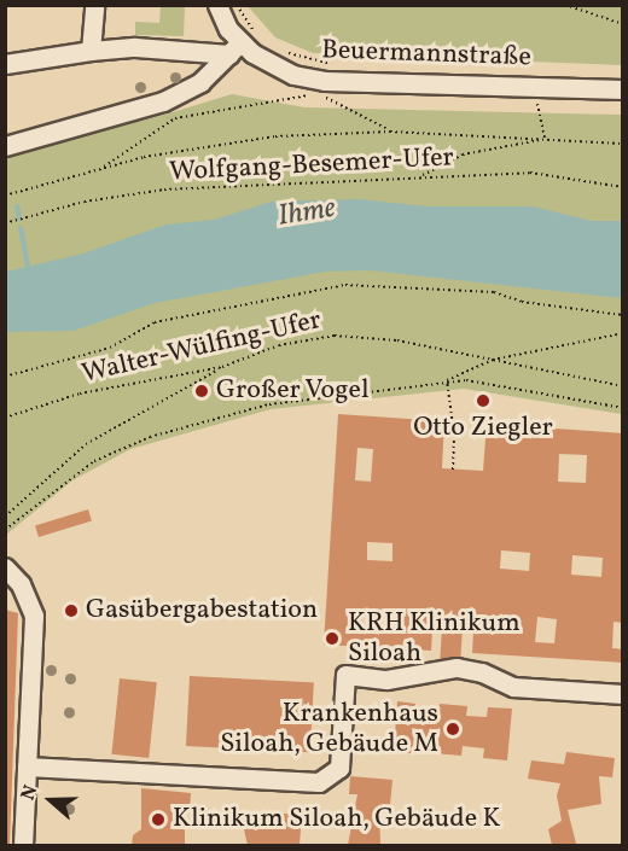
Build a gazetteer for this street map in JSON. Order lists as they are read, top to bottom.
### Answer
{
  "streets": {
    "street": ["Beuermannstraße"],
    "path": ["Wolfgang-Besemer-Ufer", "Walter-Wülfing-Ufer"]
  },
  "water": ["Ihme"],
  "places": [
    "Großer Vogel",
    "Otto Ziegler",
    "Gasübergabestation",
    "KRH Klinikum Siloah",
    "Krankenhaus Siloah, Gebäude M",
    "Klinikum Siloah, Gebäude K"
  ],
  "north": "left"
}
